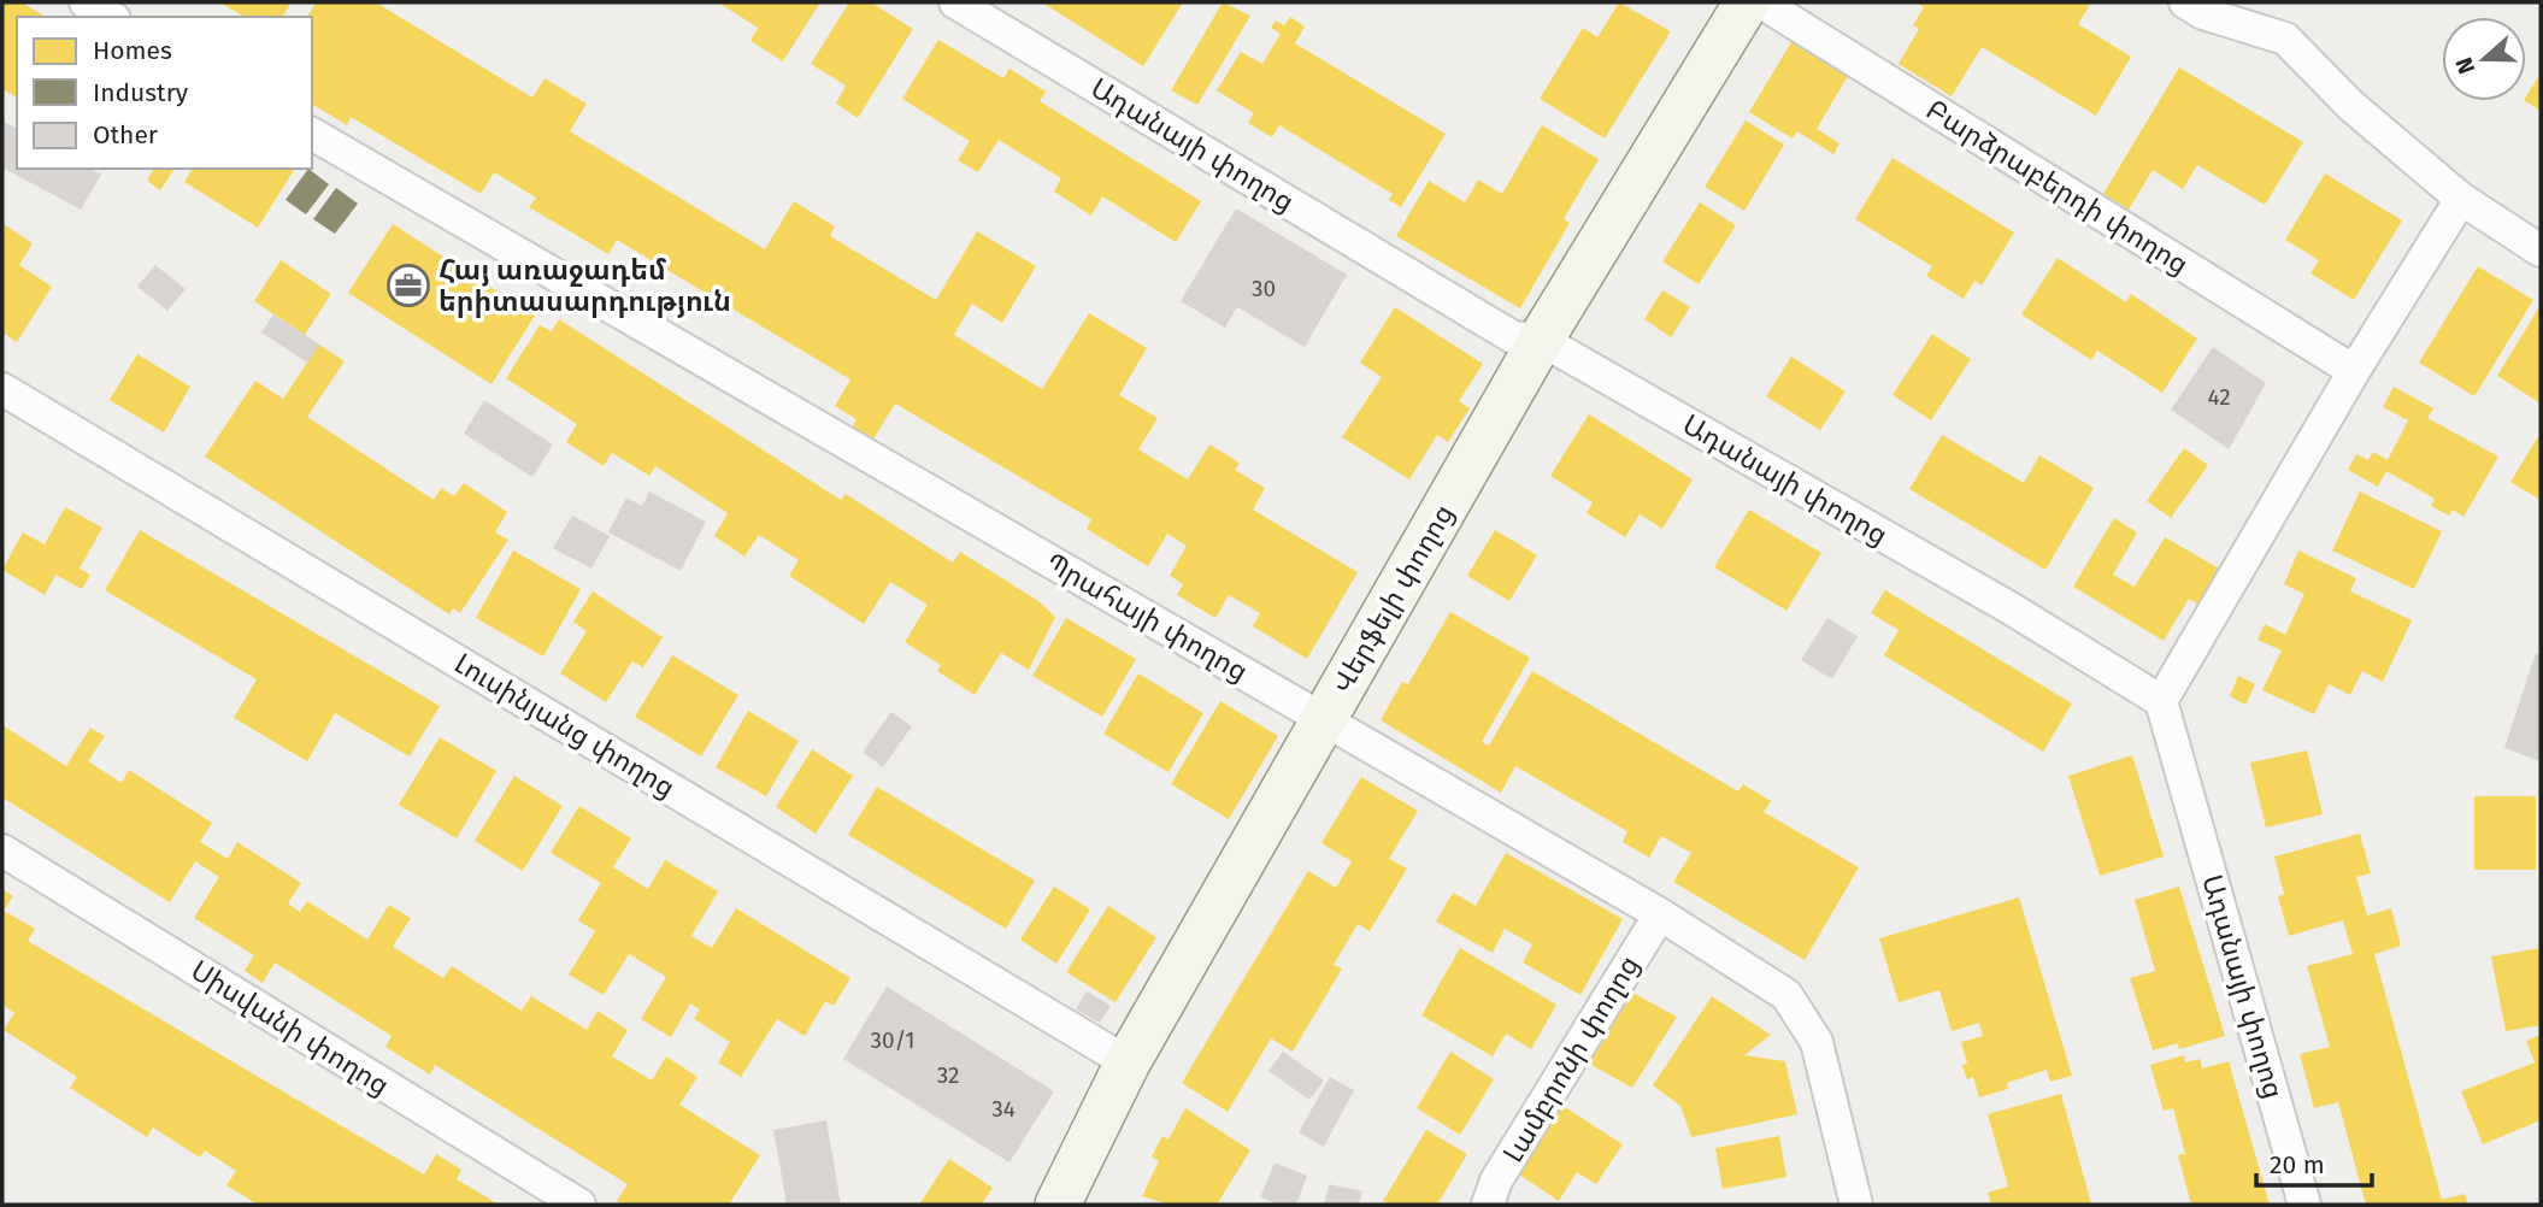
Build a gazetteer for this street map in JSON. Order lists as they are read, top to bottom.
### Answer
{
  "streets": {
    "street": [
      "Ադանայի փողոց",
      "Բարձրաբերդի փողոց",
      "Վերֆելի փողոց",
      "Պրահայի փողոց",
      "Լուսինյանց փողոց",
      "Սիսվանի փողոց",
      "Լամբրոնի փողոց"
    ]
  },
  "crossings": [
    ["Ադանայի փողոց", "Վերֆելի փողոց"],
    ["Վերֆելի փողոց", "Պրահայի փողոց"],
    ["Վերֆելի փողոց", "Լուսինյանց փողոց"],
    ["Պրահայի փողոց", "Լամբրոնի փողոց"]
  ],
  "places": {
    "office": ["Հայ առաջադեմ երիտասարդություն"]
  },
  "house_numbers": [
    "30",
    "42",
    "30/1",
    "32",
    "34"
  ],
  "legend": ["Homes", "Industry", "Other"],
  "scale_bar": "20 m",
  "north": "left"
}
